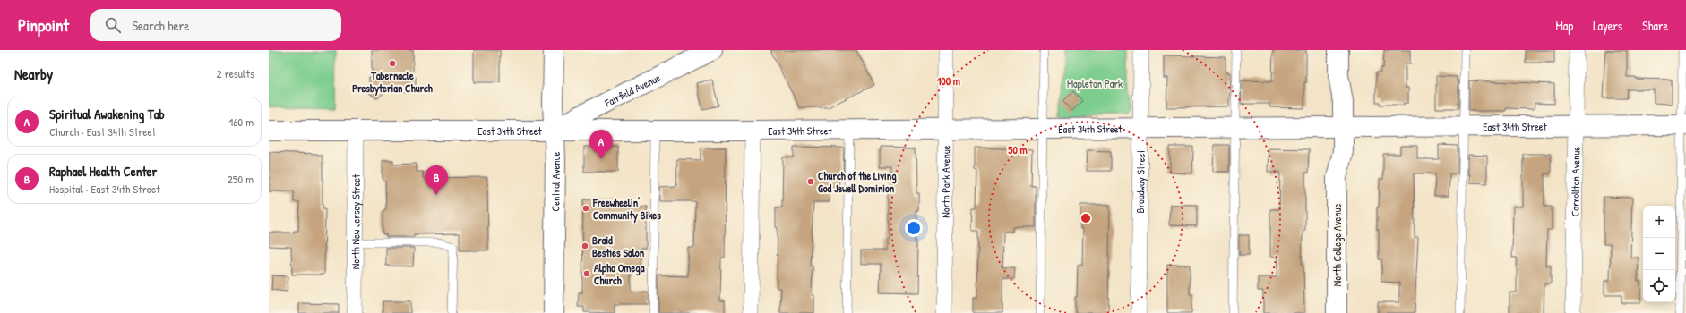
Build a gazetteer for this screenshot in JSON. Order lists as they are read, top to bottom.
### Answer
{
  "streets": {
    "street": [
      "Fairfield Avenue",
      "East 34th Street",
      "Central Avenue",
      "North Park Avenue",
      "Broadway Street",
      "Carrollton Avenue",
      "North New Jersey Street",
      "North College Avenue"
    ]
  },
  "crossings": [
    ["Fairfield Avenue", "East 34th Street"],
    ["Fairfield Avenue", "Central Avenue"],
    ["East 34th Street", "Central Avenue"],
    ["East 34th Street", "North Park Avenue"],
    ["East 34th Street", "Broadway Street"],
    ["East 34th Street", "Carrollton Avenue"],
    ["East 34th Street", "North New Jersey Street"],
    ["East 34th Street", "North College Avenue"]
  ],
  "parks": ["Mapleton Park"],
  "places": [
    "Tabernacle Presbyterian Church",
    "Church of the Living God Jewell Dominion",
    "Freewheelin' Community Bikes",
    "Braid Besties Salon",
    "Alpha Omega Church"
  ],
  "page": {
    "header": "Pinpoint",
    "search": "Search here",
    "nav": ["Map", "Layers", "Share"],
    "heading": ["Nearby", "2 results"],
    "list": [
      {
        "mark": "A",
        "name": "Spiritual Awakening Tab",
        "note": "Church · East 34th Street",
        "value": "160 m"
      },
      {
        "mark": "B",
        "name": "Raphael Health Center",
        "note": "Hospital · East 34th Street",
        "value": "250 m"
      }
    ],
    "pins": ["A", "B"],
    "map_buttons": ["+", "−"]
  },
  "rings": ["100 m", "50 m"]
}
